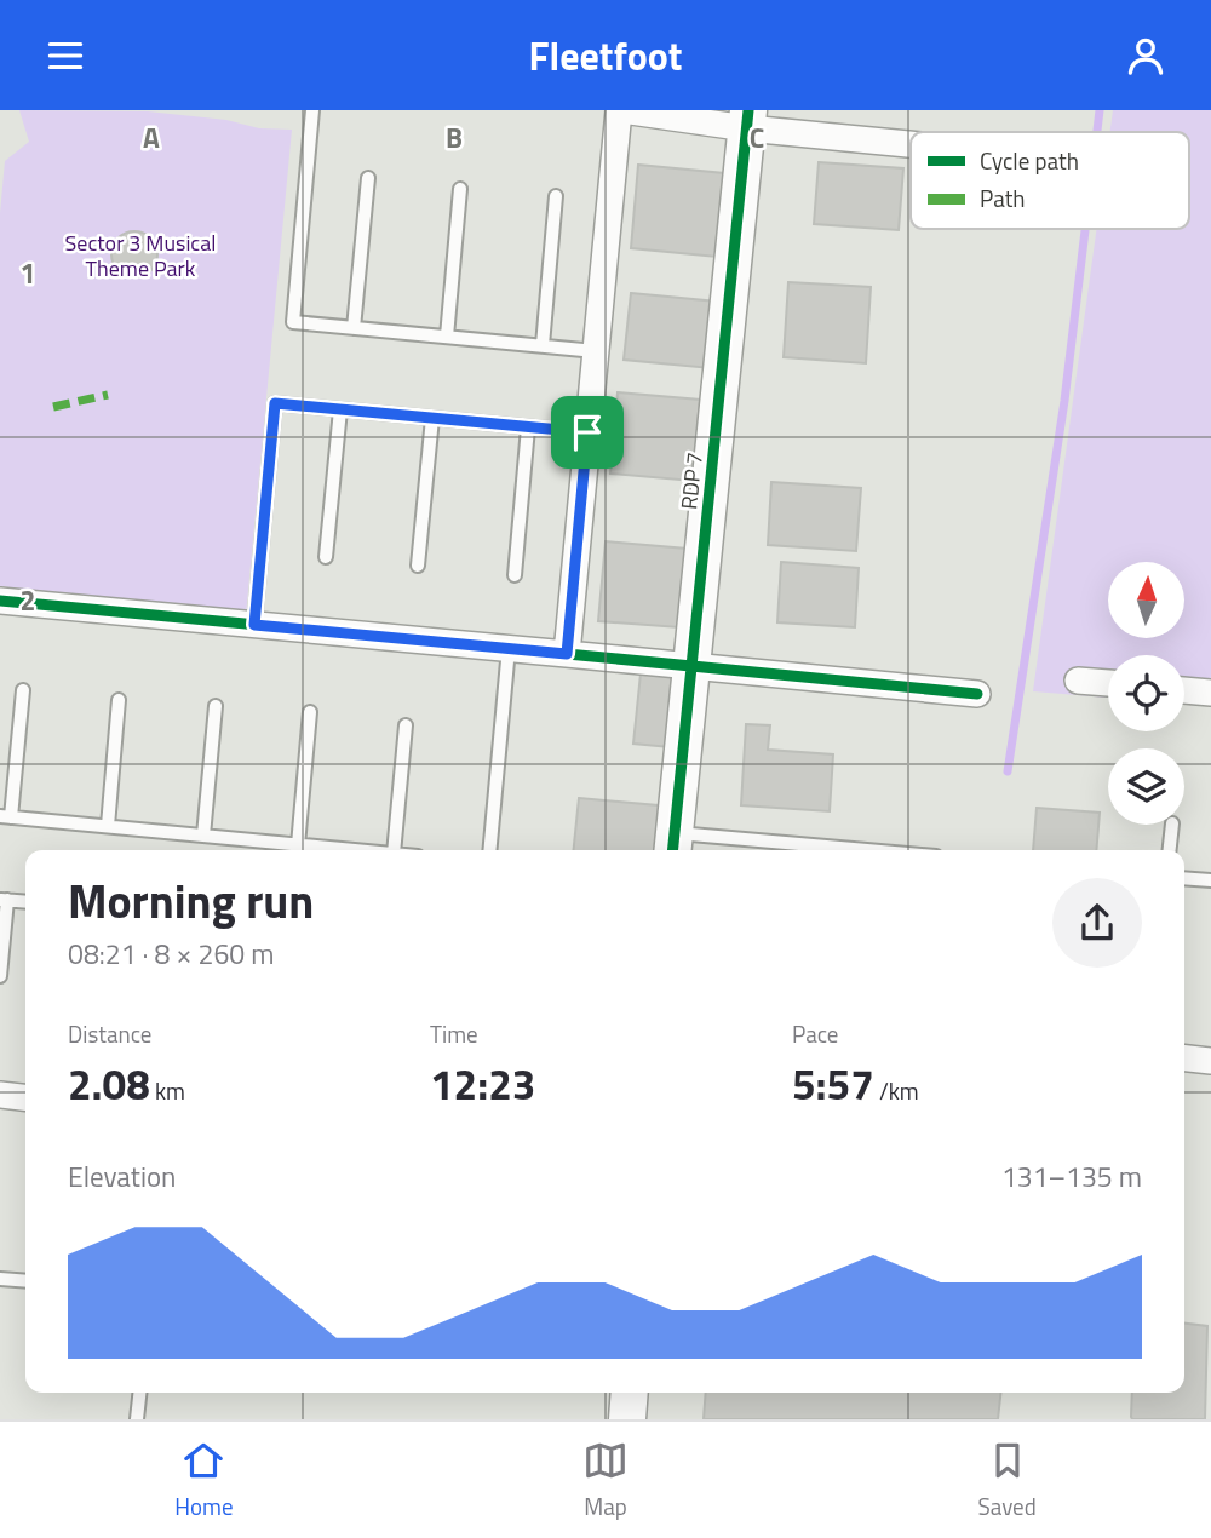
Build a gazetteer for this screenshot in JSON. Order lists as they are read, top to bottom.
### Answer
{
  "streets": {
    "street": ["RDP 7"]
  },
  "parks": ["Sector 3 Musical Theme Park"],
  "legend": ["Cycle path", "Path"],
  "north": "top",
  "page": {
    "header": "Fleetfoot",
    "heading": ["Morning run", "08:21 · 8 × 260 m"],
    "stats": [
      ["Distance", "2.08 km"],
      ["Time", "12:23"],
      ["Pace", "5:57 /km"]
    ],
    "chart": ["Elevation", "131–135 m"],
    "tabs": ["Home", "Map", "Saved"]
  },
  "grid": {
    "columns": ["A", "B", "C"],
    "rows": ["1", "2"]
  }
}
